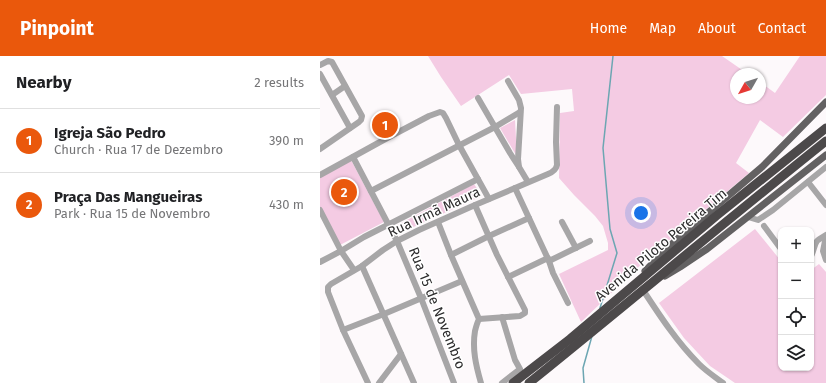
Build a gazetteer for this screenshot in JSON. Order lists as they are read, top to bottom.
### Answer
{
  "streets": {
    "highway": ["Avenida Piloto Pereira Tim"],
    "street": ["Rua Irmã Maura", "Rua 15 de Novembro"]
  },
  "crossings": [
    ["Rua Irmã Maura", "Rua 15 de Novembro"]
  ],
  "north": "bottom left",
  "page": {
    "header": "Pinpoint",
    "nav": [
      "Home",
      "Map",
      "About",
      "Contact"
    ],
    "heading": ["Nearby", "2 results"],
    "list": [
      {
        "mark": "1",
        "name": "Igreja São Pedro",
        "note": "Church · Rua 17 de Dezembro",
        "value": "390 m"
      },
      {
        "mark": "2",
        "name": "Praça Das Mangueiras",
        "note": "Park · Rua 15 de Novembro",
        "value": "430 m"
      }
    ],
    "pins": ["1", "2"],
    "map_buttons": ["+", "−"]
  }
}
